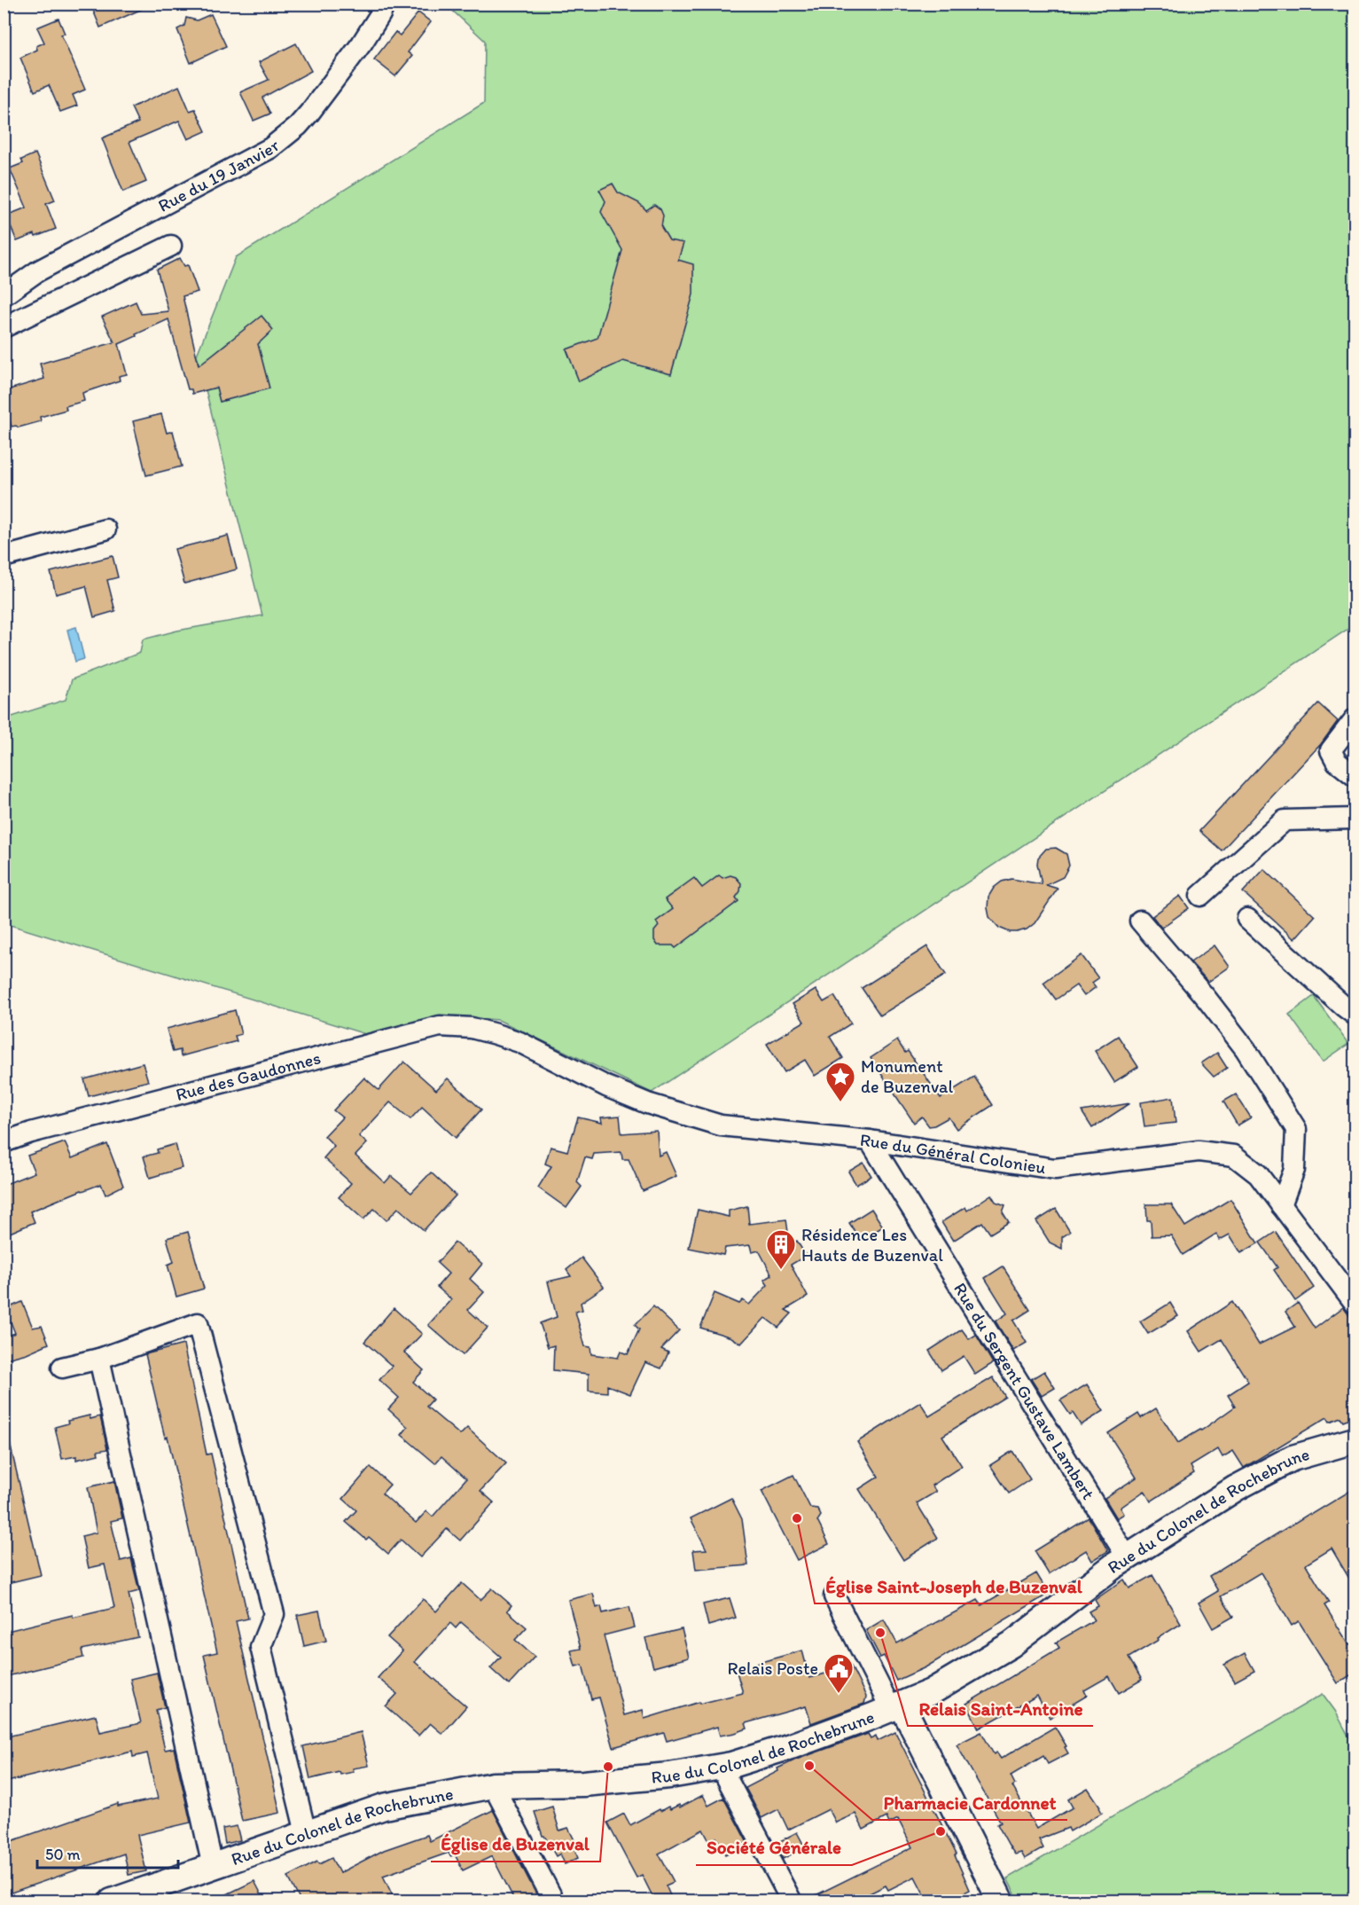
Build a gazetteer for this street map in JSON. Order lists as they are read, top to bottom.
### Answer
{
  "streets": {
    "street": [
      "Rue du 19 Janvier",
      "Rue des Gaudonnes",
      "Rue du Général Colonieu",
      "Rue du Sergent Gustave Lambert",
      "Rue du Colonel de Rochebrune"
    ]
  },
  "crossings": [
    ["Rue des Gaudonnes", "Rue du Général Colonieu"],
    ["Rue du Général Colonieu", "Rue du Sergent Gustave Lambert"],
    ["Rue du Sergent Gustave Lambert", "Rue du Colonel de Rochebrune"]
  ],
  "places": {
    "place": ["Monument de Buzenval"],
    "building": ["Résidence Les Hauts de Buzenval"],
    "other": [
      "Église Saint-Joseph de Buzenval",
      "Relais Saint-Antoine",
      "Pharmacie Cardonnet",
      "Église de Buzenval",
      "Société Générale"
    ],
    "public building": ["Relais Poste"]
  },
  "scale_bar": "50 m"
}
